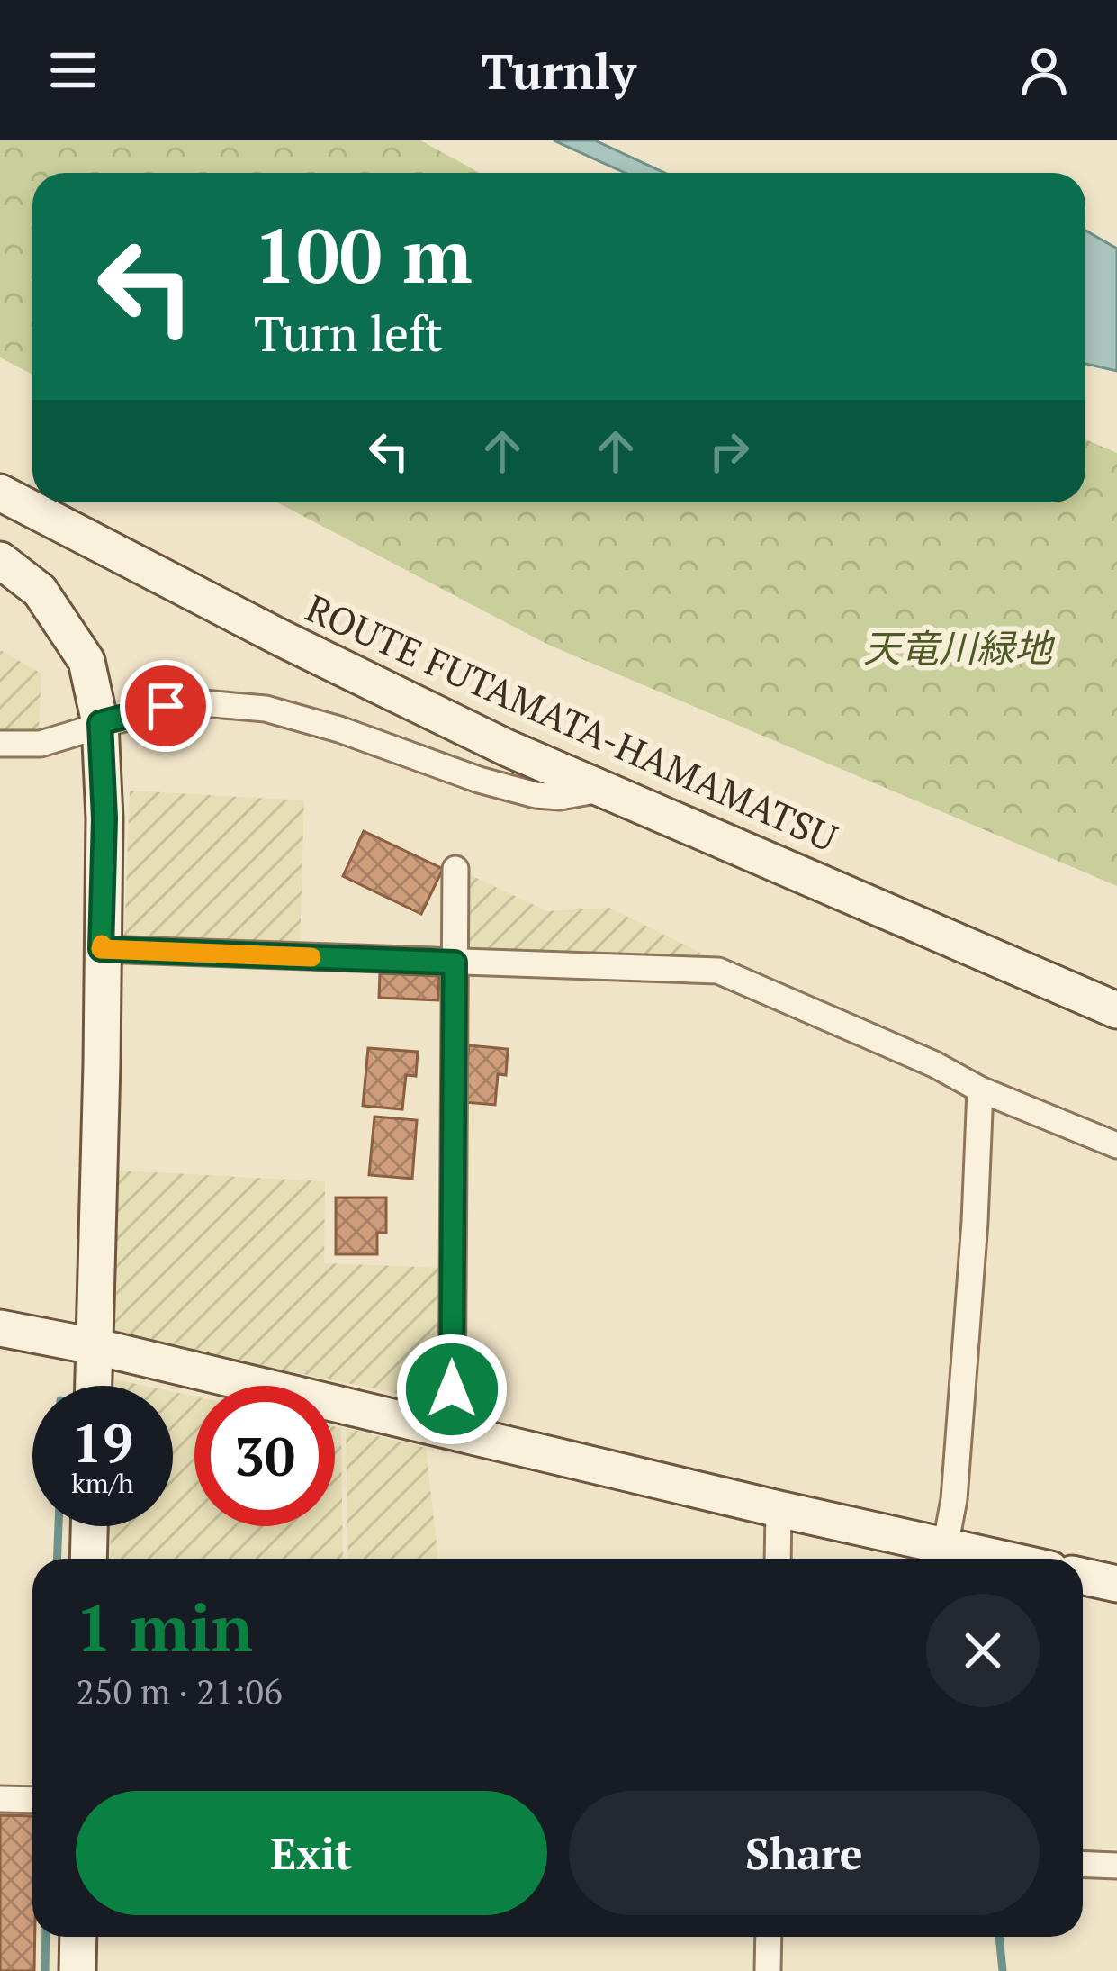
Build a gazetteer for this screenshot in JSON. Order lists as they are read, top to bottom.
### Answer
{
  "streets": {
    "street": ["ROUTE FUTAMATA-HAMAMATSU"]
  },
  "parks": ["天竜川緑地"],
  "page": {
    "header": "Turnly",
    "turn": ["100 m", "Turn left"],
    "speed": "19 km/h",
    "limit": "30",
    "heading": ["1 min", "250 m · 21:06"],
    "buttons": ["Exit", "Share"]
  }
}
